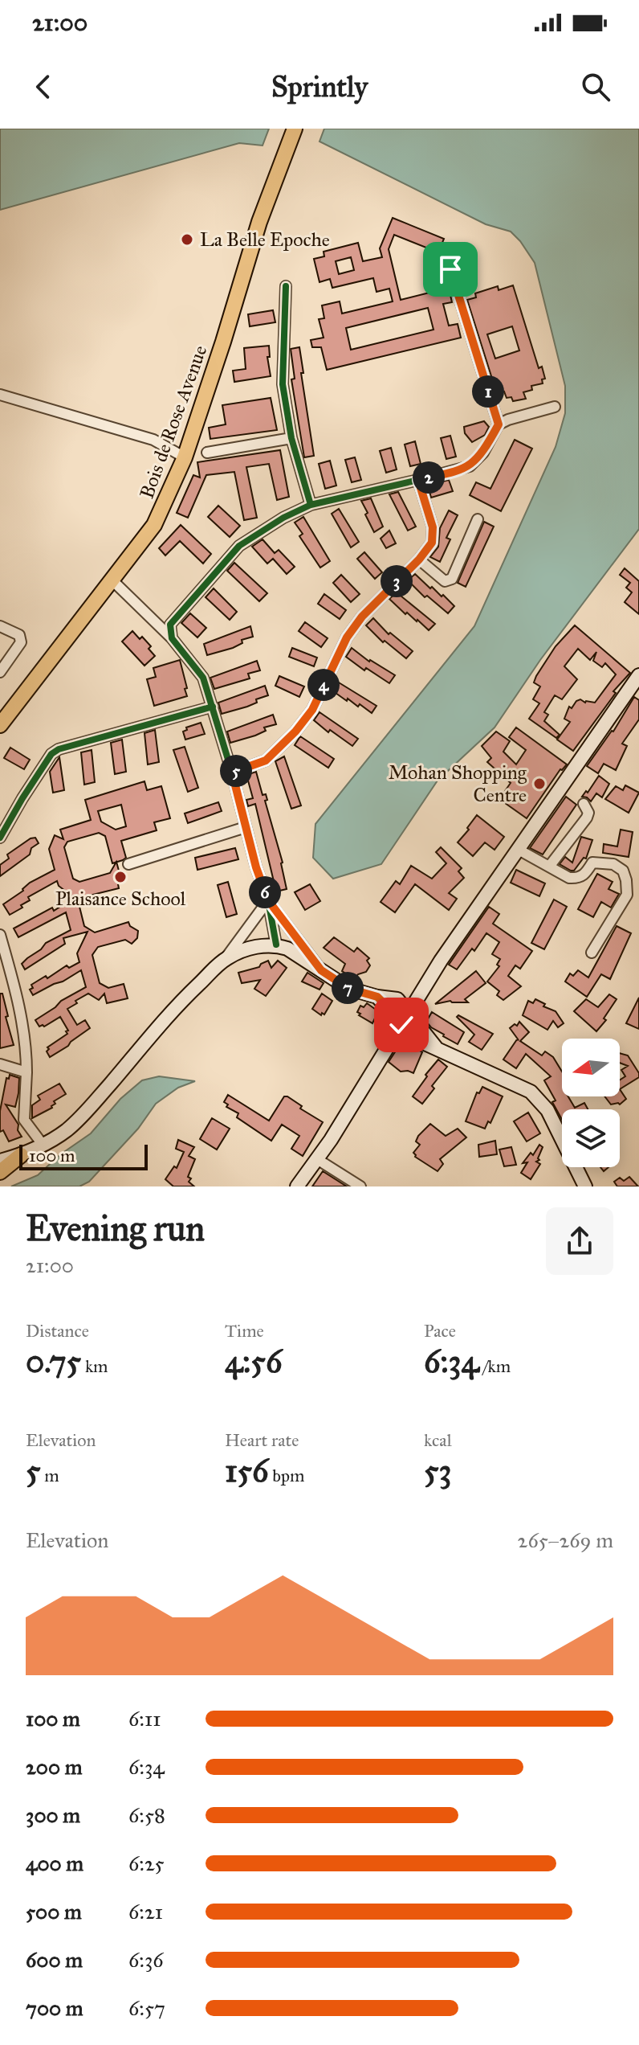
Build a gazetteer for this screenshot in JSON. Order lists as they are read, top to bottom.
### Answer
{
  "streets": {
    "main road": ["Bois de Rose Avenue"]
  },
  "places": ["La Belle Epoche", "Mohan Shopping Centre", "Plaisance School"],
  "scale_bar": "100 m",
  "north": "left",
  "page": {
    "status": "21:00",
    "header": "Sprintly",
    "pins": [
      "1",
      "2",
      "3",
      "4",
      "5",
      "6",
      "7"
    ],
    "scale": "100 m",
    "heading": ["Evening run", "21:00"],
    "stats": [
      ["Distance", "0.75 km"],
      ["Time", "4:56"],
      ["Pace", "6:34 /km"],
      ["Elevation", "5 m"],
      ["Heart rate", "156 bpm"],
      ["kcal", "53"]
    ],
    "chart": ["Elevation", "265–269 m"],
    "list": [
      {
        "name": "100 m",
        "note": "6:11"
      },
      {
        "name": "200 m",
        "note": "6:34"
      },
      {
        "name": "300 m",
        "note": "6:58"
      },
      {
        "name": "400 m",
        "note": "6:25"
      },
      {
        "name": "500 m",
        "note": "6:21"
      },
      {
        "name": "600 m",
        "note": "6:36"
      },
      {
        "name": "700 m",
        "note": "6:57"
      }
    ]
  }
}
